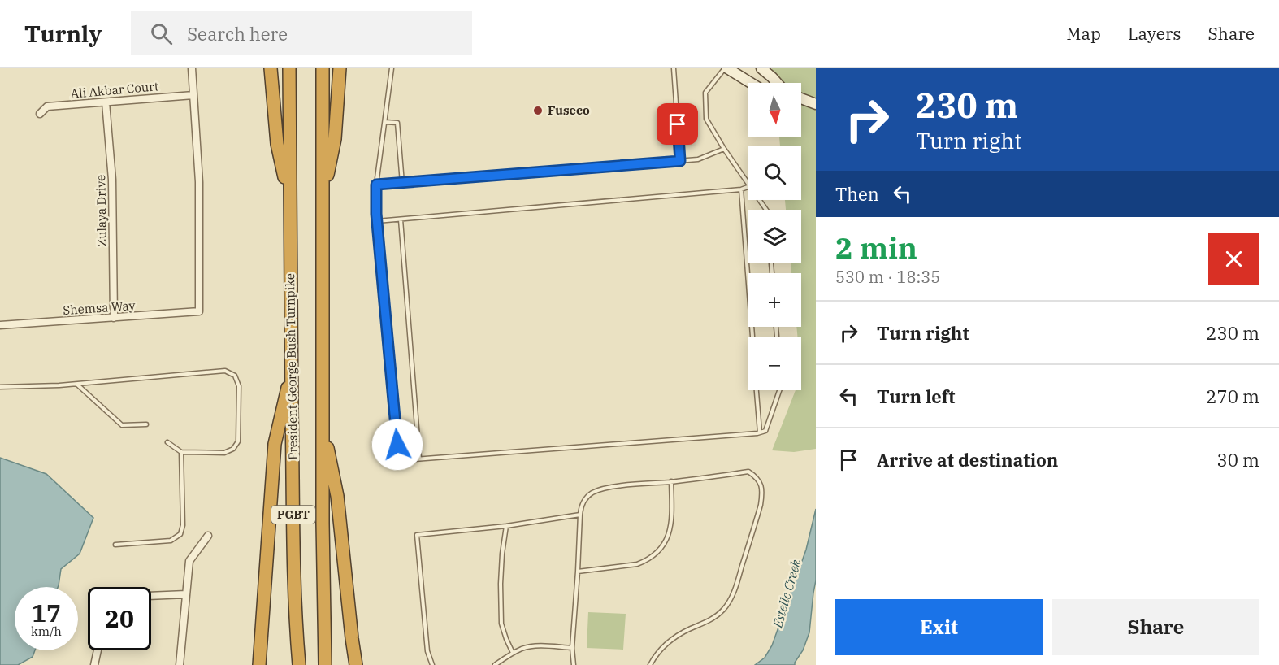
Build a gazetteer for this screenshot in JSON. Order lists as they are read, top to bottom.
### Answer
{
  "streets": {
    "highway": ["President George Bush Turnpike", "PGBT"],
    "street": ["Ali Akbar Court", "Zulaya Drive", "Shemsa Way"]
  },
  "crossings": [
    ["Ali Akbar Court", "Zulaya Drive"],
    ["Ali Akbar Court", "Shemsa Way"],
    ["Zulaya Drive", "Shemsa Way"]
  ],
  "water": ["Estelle Creek"],
  "places": ["Fuseco"],
  "north": "bottom",
  "page": {
    "header": "Turnly",
    "search": "Search here",
    "nav": ["Map", "Layers", "Share"],
    "turn": ["230 m", "Turn right"],
    "map_buttons": ["+", "−"],
    "then": "Then",
    "heading": ["2 min", "530 m · 18:35"],
    "list": [
      {
        "name": "Turn right",
        "value": "230 m"
      },
      {
        "name": "Turn left",
        "value": "270 m"
      },
      {
        "name": "Arrive at destination",
        "value": "30 m"
      }
    ],
    "speed": "17 km/h",
    "limit": "20",
    "buttons": ["Exit", "Share"]
  }
}
